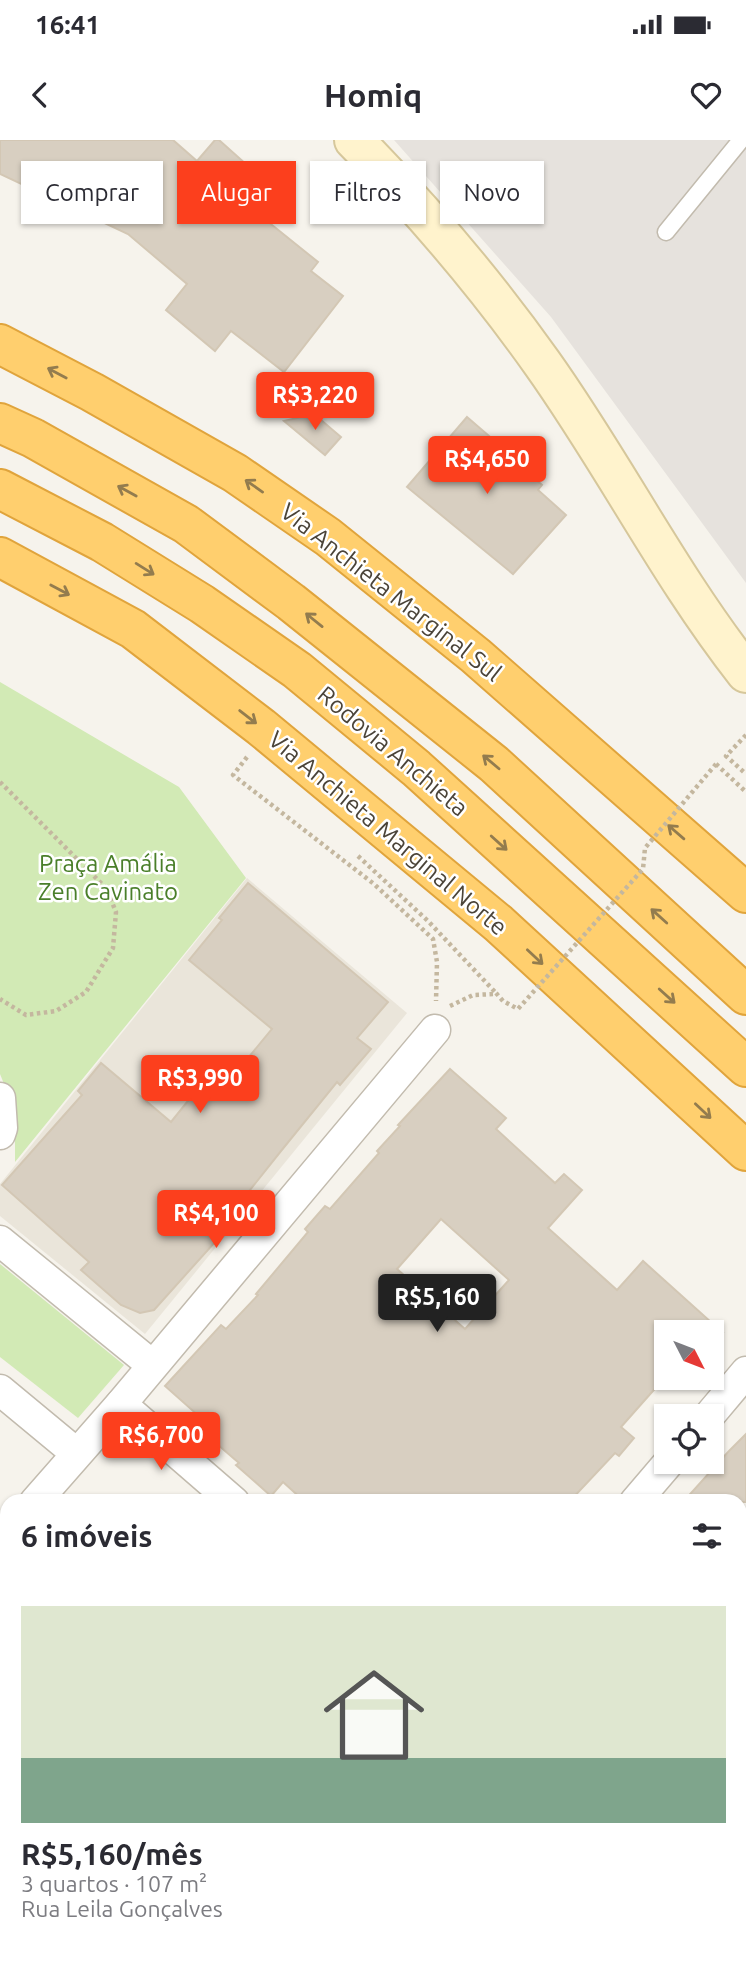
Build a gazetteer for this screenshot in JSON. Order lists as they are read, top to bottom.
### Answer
{
  "streets": {
    "highway": ["Via Anchieta Marginal Sul", "Rodovia Anchieta", "Via Anchieta Marginal Norte"]
  },
  "one_way": ["Via Anchieta Marginal Sul", "Via Anchieta Marginal Norte"],
  "parks": ["Praça Amália Zen Cavinato"],
  "north": "bottom right",
  "page": {
    "status": "16:41",
    "header": "Homiq",
    "chip": [
      "Comprar",
      "Alugar",
      "Filtros",
      "Novo"
    ],
    "price": [
      "R$3,220",
      "R$4,650",
      "R$3,990",
      "R$4,100",
      "R$5,160",
      "R$6,700"
    ],
    "heading": "6 imóveis",
    "list": [
      {
        "name": "R$5,160/mês",
        "note": "3 quartos · 107 m² · Rua Leila Gonçalves"
      }
    ]
  }
}
